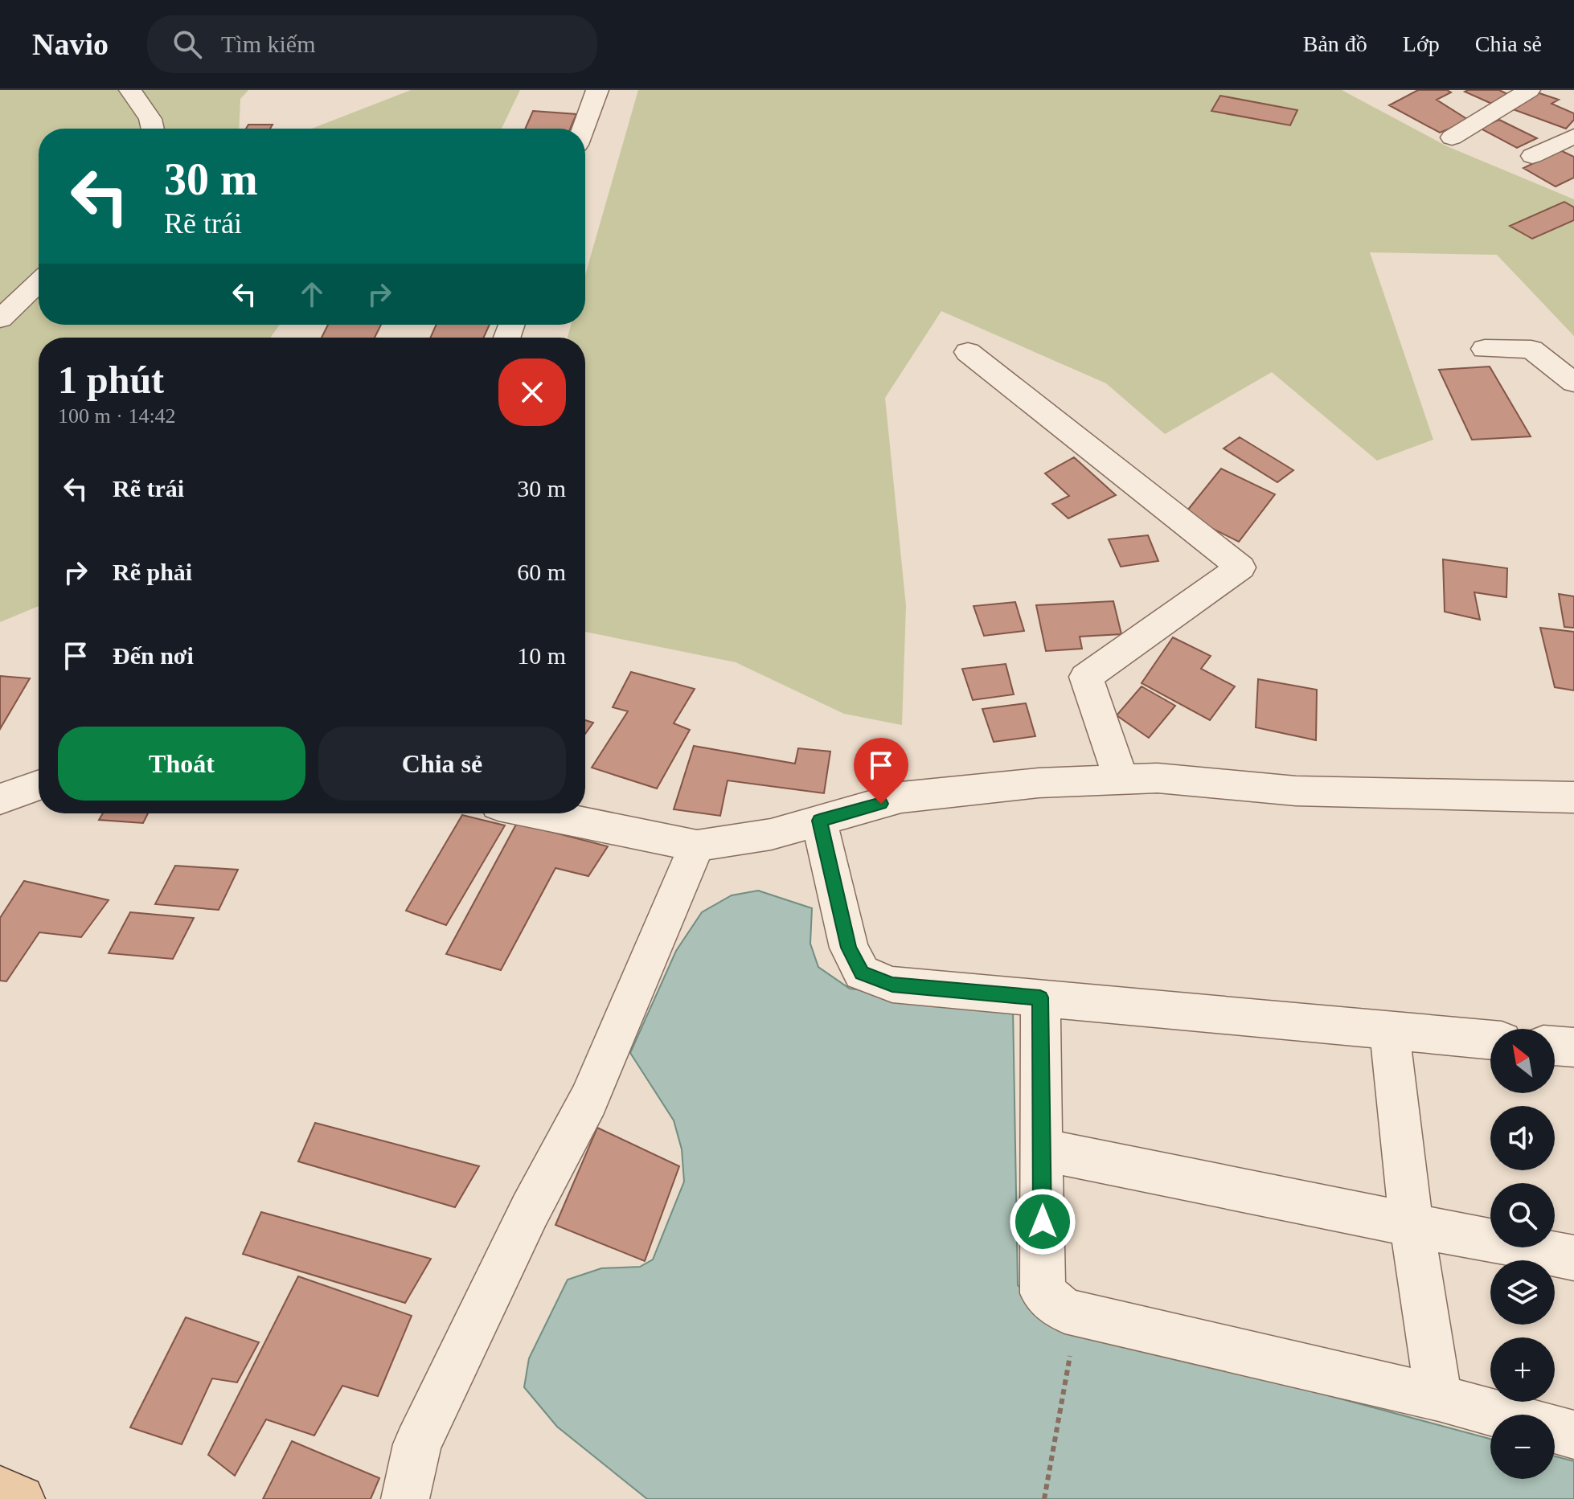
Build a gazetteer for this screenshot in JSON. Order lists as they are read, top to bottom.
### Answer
{
  "north": "top left",
  "page": {
    "header": "Navio",
    "search": "Tìm kiếm",
    "nav": ["Bản đồ", "Lớp", "Chia sẻ"],
    "turn": ["30 m", "Rẽ trái"],
    "heading": ["1 phút", "100 m · 14:42"],
    "list": [
      {
        "name": "Rẽ trái",
        "value": "30 m"
      },
      {
        "name": "Rẽ phải",
        "value": "60 m"
      },
      {
        "name": "Đến nơi",
        "value": "10 m"
      }
    ],
    "buttons": ["Thoát", "Chia sẻ"],
    "map_buttons": ["+", "−"]
  }
}
